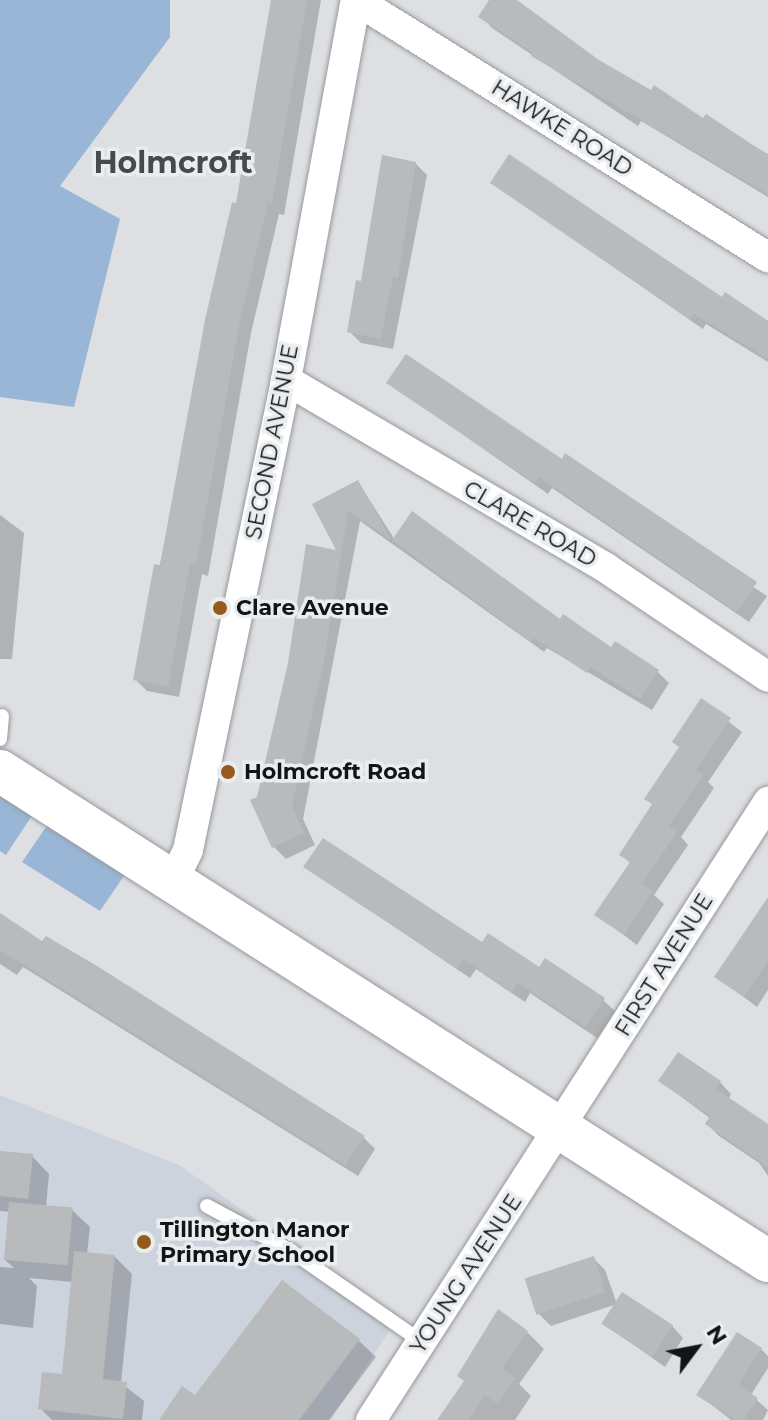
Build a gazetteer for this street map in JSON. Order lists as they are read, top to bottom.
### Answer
{
  "streets": {
    "street": [
      "HAWKE ROAD",
      "SECOND AVENUE",
      "CLARE ROAD",
      "FIRST AVENUE",
      "YOUNG AVENUE"
    ]
  },
  "crossings": [
    ["HAWKE ROAD", "SECOND AVENUE"],
    ["SECOND AVENUE", "CLARE ROAD"],
    ["FIRST AVENUE", "YOUNG AVENUE"]
  ],
  "districts": ["Holmcroft"],
  "places": ["Clare Avenue", "Holmcroft Road", "Tillington Manor Primary School"],
  "north": "top right"
}
